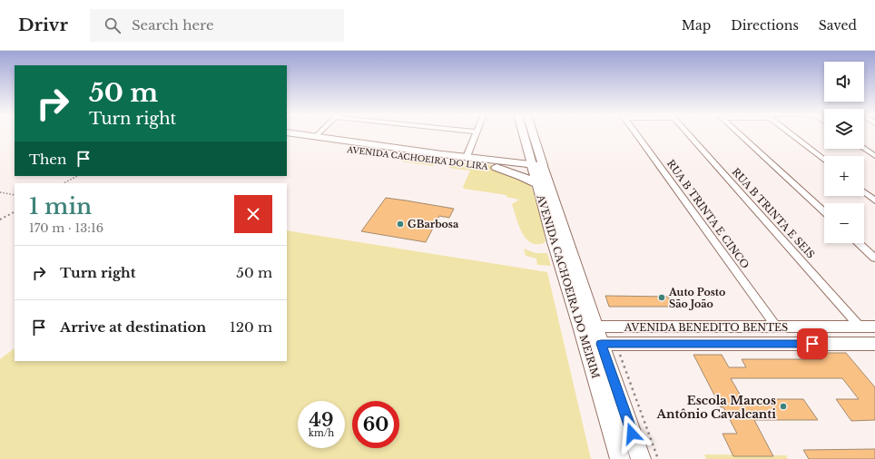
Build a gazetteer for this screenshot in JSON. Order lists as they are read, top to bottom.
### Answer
{
  "streets": {
    "main road": ["AVENIDA CACHOEIRA DO LIRA", "AVENIDA CACHOEIRA DO MEIRIM"],
    "street": ["RUA B TRINTA E SEIS", "RUA B TRINTA E CINCO", "AVENIDA BENEDITO BENTES"]
  },
  "crossings": [
    ["AVENIDA CACHOEIRA DO LIRA", "AVENIDA CACHOEIRA DO MEIRIM"],
    ["RUA B TRINTA E SEIS", "AVENIDA BENEDITO BENTES"],
    ["RUA B TRINTA E CINCO", "AVENIDA BENEDITO BENTES"],
    ["AVENIDA CACHOEIRA DO MEIRIM", "AVENIDA BENEDITO BENTES"]
  ],
  "places": ["GBarbosa", "Auto Posto São João", "Escola Marcos Antônio Cavalcanti"],
  "page": {
    "header": "Drivr",
    "search": "Search here",
    "nav": ["Map", "Directions", "Saved"],
    "map_buttons": ["+", "−"],
    "turn": ["50 m", "Turn right"],
    "then": "Then",
    "heading": ["1 min", "170 m · 13:16"],
    "list": [
      {
        "name": "Turn right",
        "value": "50 m"
      },
      {
        "name": "Arrive at destination",
        "value": "120 m"
      }
    ],
    "speed": "49 km/h",
    "limit": "60"
  }
}
